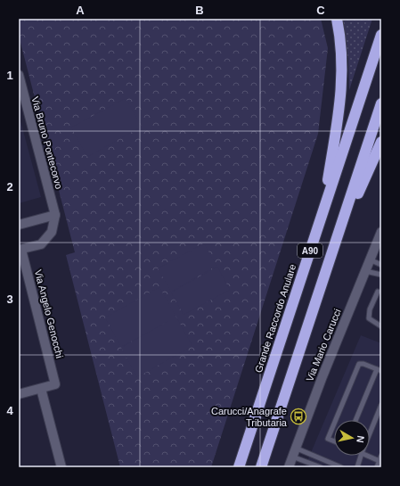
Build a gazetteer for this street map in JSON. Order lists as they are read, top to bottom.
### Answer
{
  "streets": {
    "highway": ["A90", "Grande Raccordo Anulare"],
    "street": ["Via Bruno Pontecorvo", "Via Angelo Genocchi", "Via Mario Carucci"]
  },
  "places": {
    "bus stop": ["Carucci/Anagrafe Tributaria"]
  },
  "north": "right",
  "grid": {
    "columns": ["A", "B", "C"],
    "rows": [
      "1",
      "2",
      "3",
      "4"
    ]
  }
}
